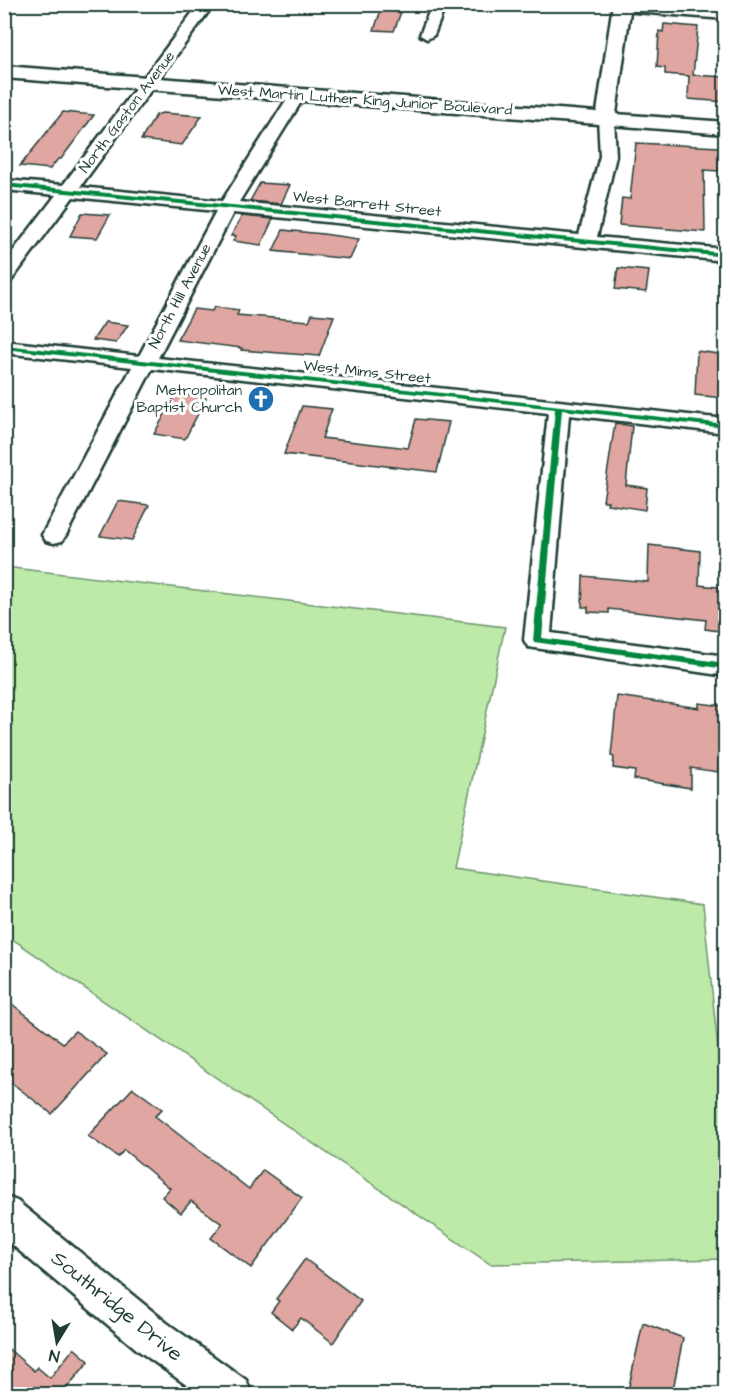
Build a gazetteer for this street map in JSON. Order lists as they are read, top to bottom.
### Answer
{
  "streets": {
    "main road": ["West Martin Luther King Junior Boulevard"],
    "street": [
      "North Gaston Avenue",
      "West Barrett Street",
      "North Hill Avenue",
      "West Mims Street",
      "Southridge Drive"
    ]
  },
  "crossings": [
    ["West Martin Luther King Junior Boulevard", "North Gaston Avenue"],
    ["West Martin Luther King Junior Boulevard", "North Hill Avenue"],
    ["North Gaston Avenue", "West Barrett Street"],
    ["West Barrett Street", "North Hill Avenue"],
    ["North Hill Avenue", "West Mims Street"]
  ],
  "places": {
    "church": ["Metropolitan Baptist Church"]
  },
  "north": "bottom"
}
